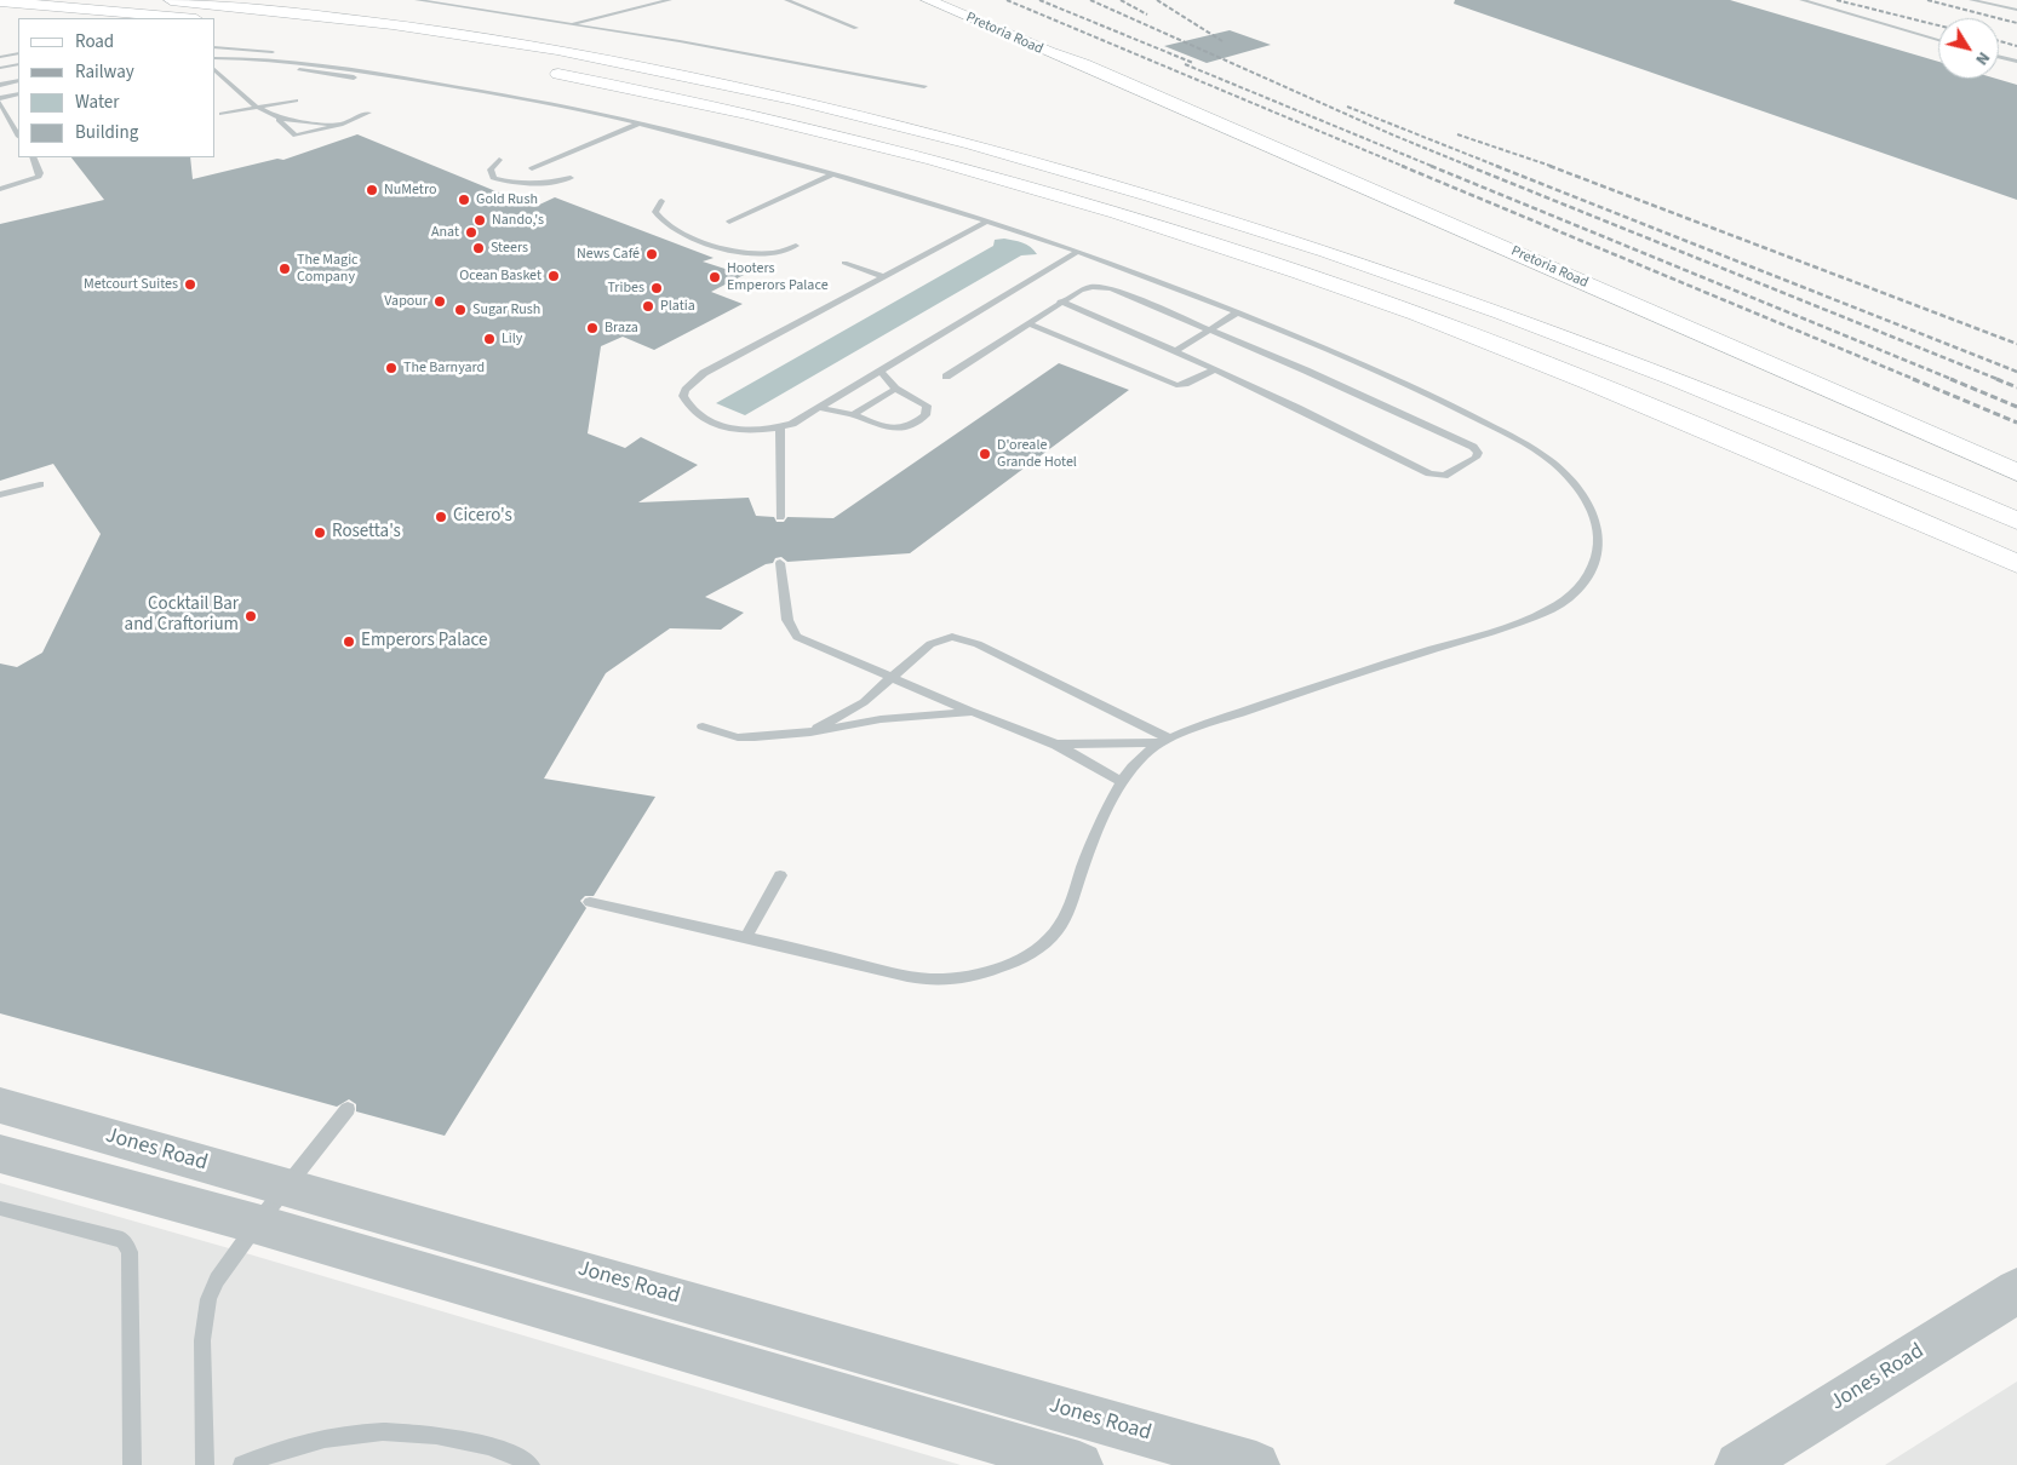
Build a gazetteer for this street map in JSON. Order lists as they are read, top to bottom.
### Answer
{
  "streets": {
    "main road": ["Pretoria Road"],
    "street": ["Jones Road"]
  },
  "places": [
    "NuMetro",
    "Gold Rush",
    "Nando,'s",
    "Anat",
    "Steers",
    "News Café",
    "The Magic Company",
    "Ocean Basket",
    "Hooters Emperors Palace",
    "Metcourt Suites",
    "Tribes",
    "Vapour",
    "Platia",
    "Sugar Rush",
    "Braza",
    "Lily",
    "The Barnyard",
    "D'oreale Grande Hotel",
    "Cicero's",
    "Rosetta's",
    "Cocktail Bar and Craftorium",
    "Emperors Palace"
  ],
  "legend": [
    "Road",
    "Railway",
    "Water",
    "Building"
  ],
  "north": "bottom right"
}
